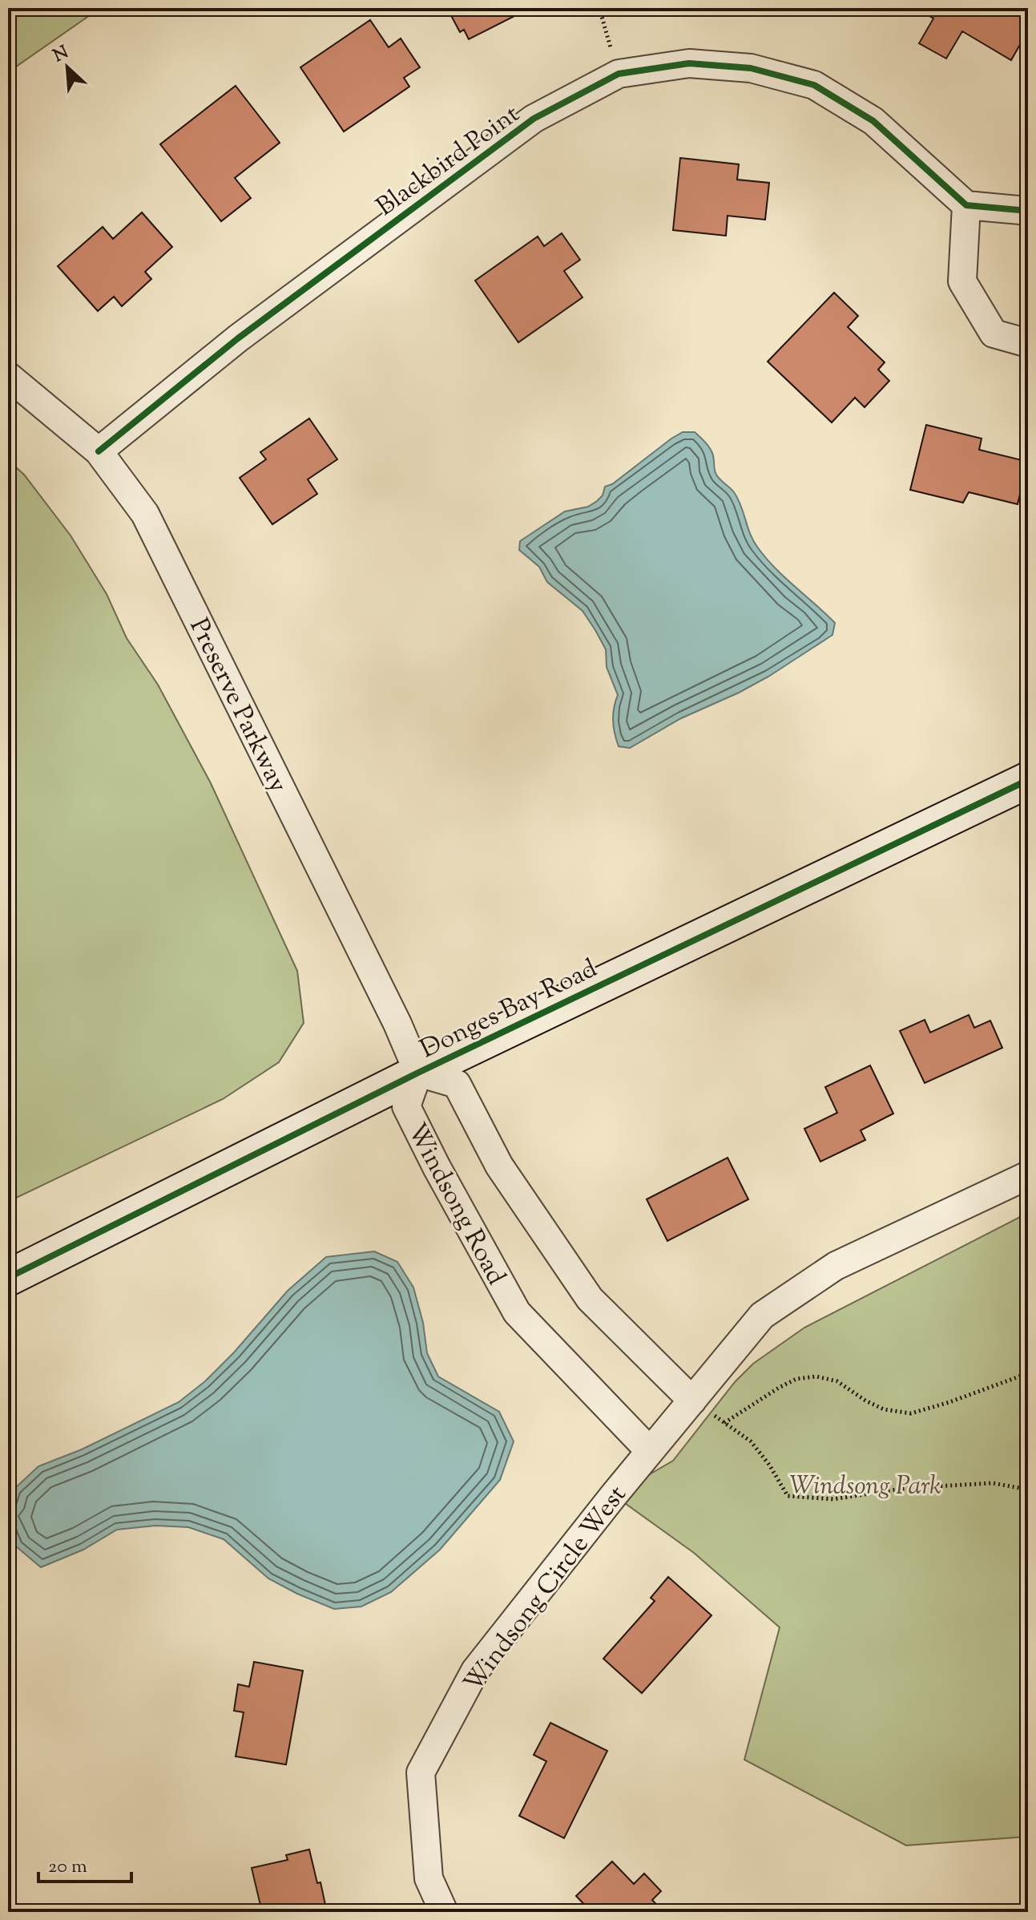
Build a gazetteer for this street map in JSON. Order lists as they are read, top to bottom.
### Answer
{
  "streets": {
    "street": [
      "Blackbird Point",
      "Preserve Parkway",
      "Donges Bay Road",
      "Windsong Road",
      "Windsong Circle West"
    ]
  },
  "crossings": [
    ["Blackbird Point", "Preserve Parkway"],
    ["Preserve Parkway", "Donges Bay Road"],
    ["Preserve Parkway", "Windsong Road"],
    ["Donges Bay Road", "Windsong Road"],
    ["Windsong Road", "Windsong Circle West"]
  ],
  "parks": ["Windsong Park"],
  "scale_bar": "20 m",
  "north": "top left"
}
